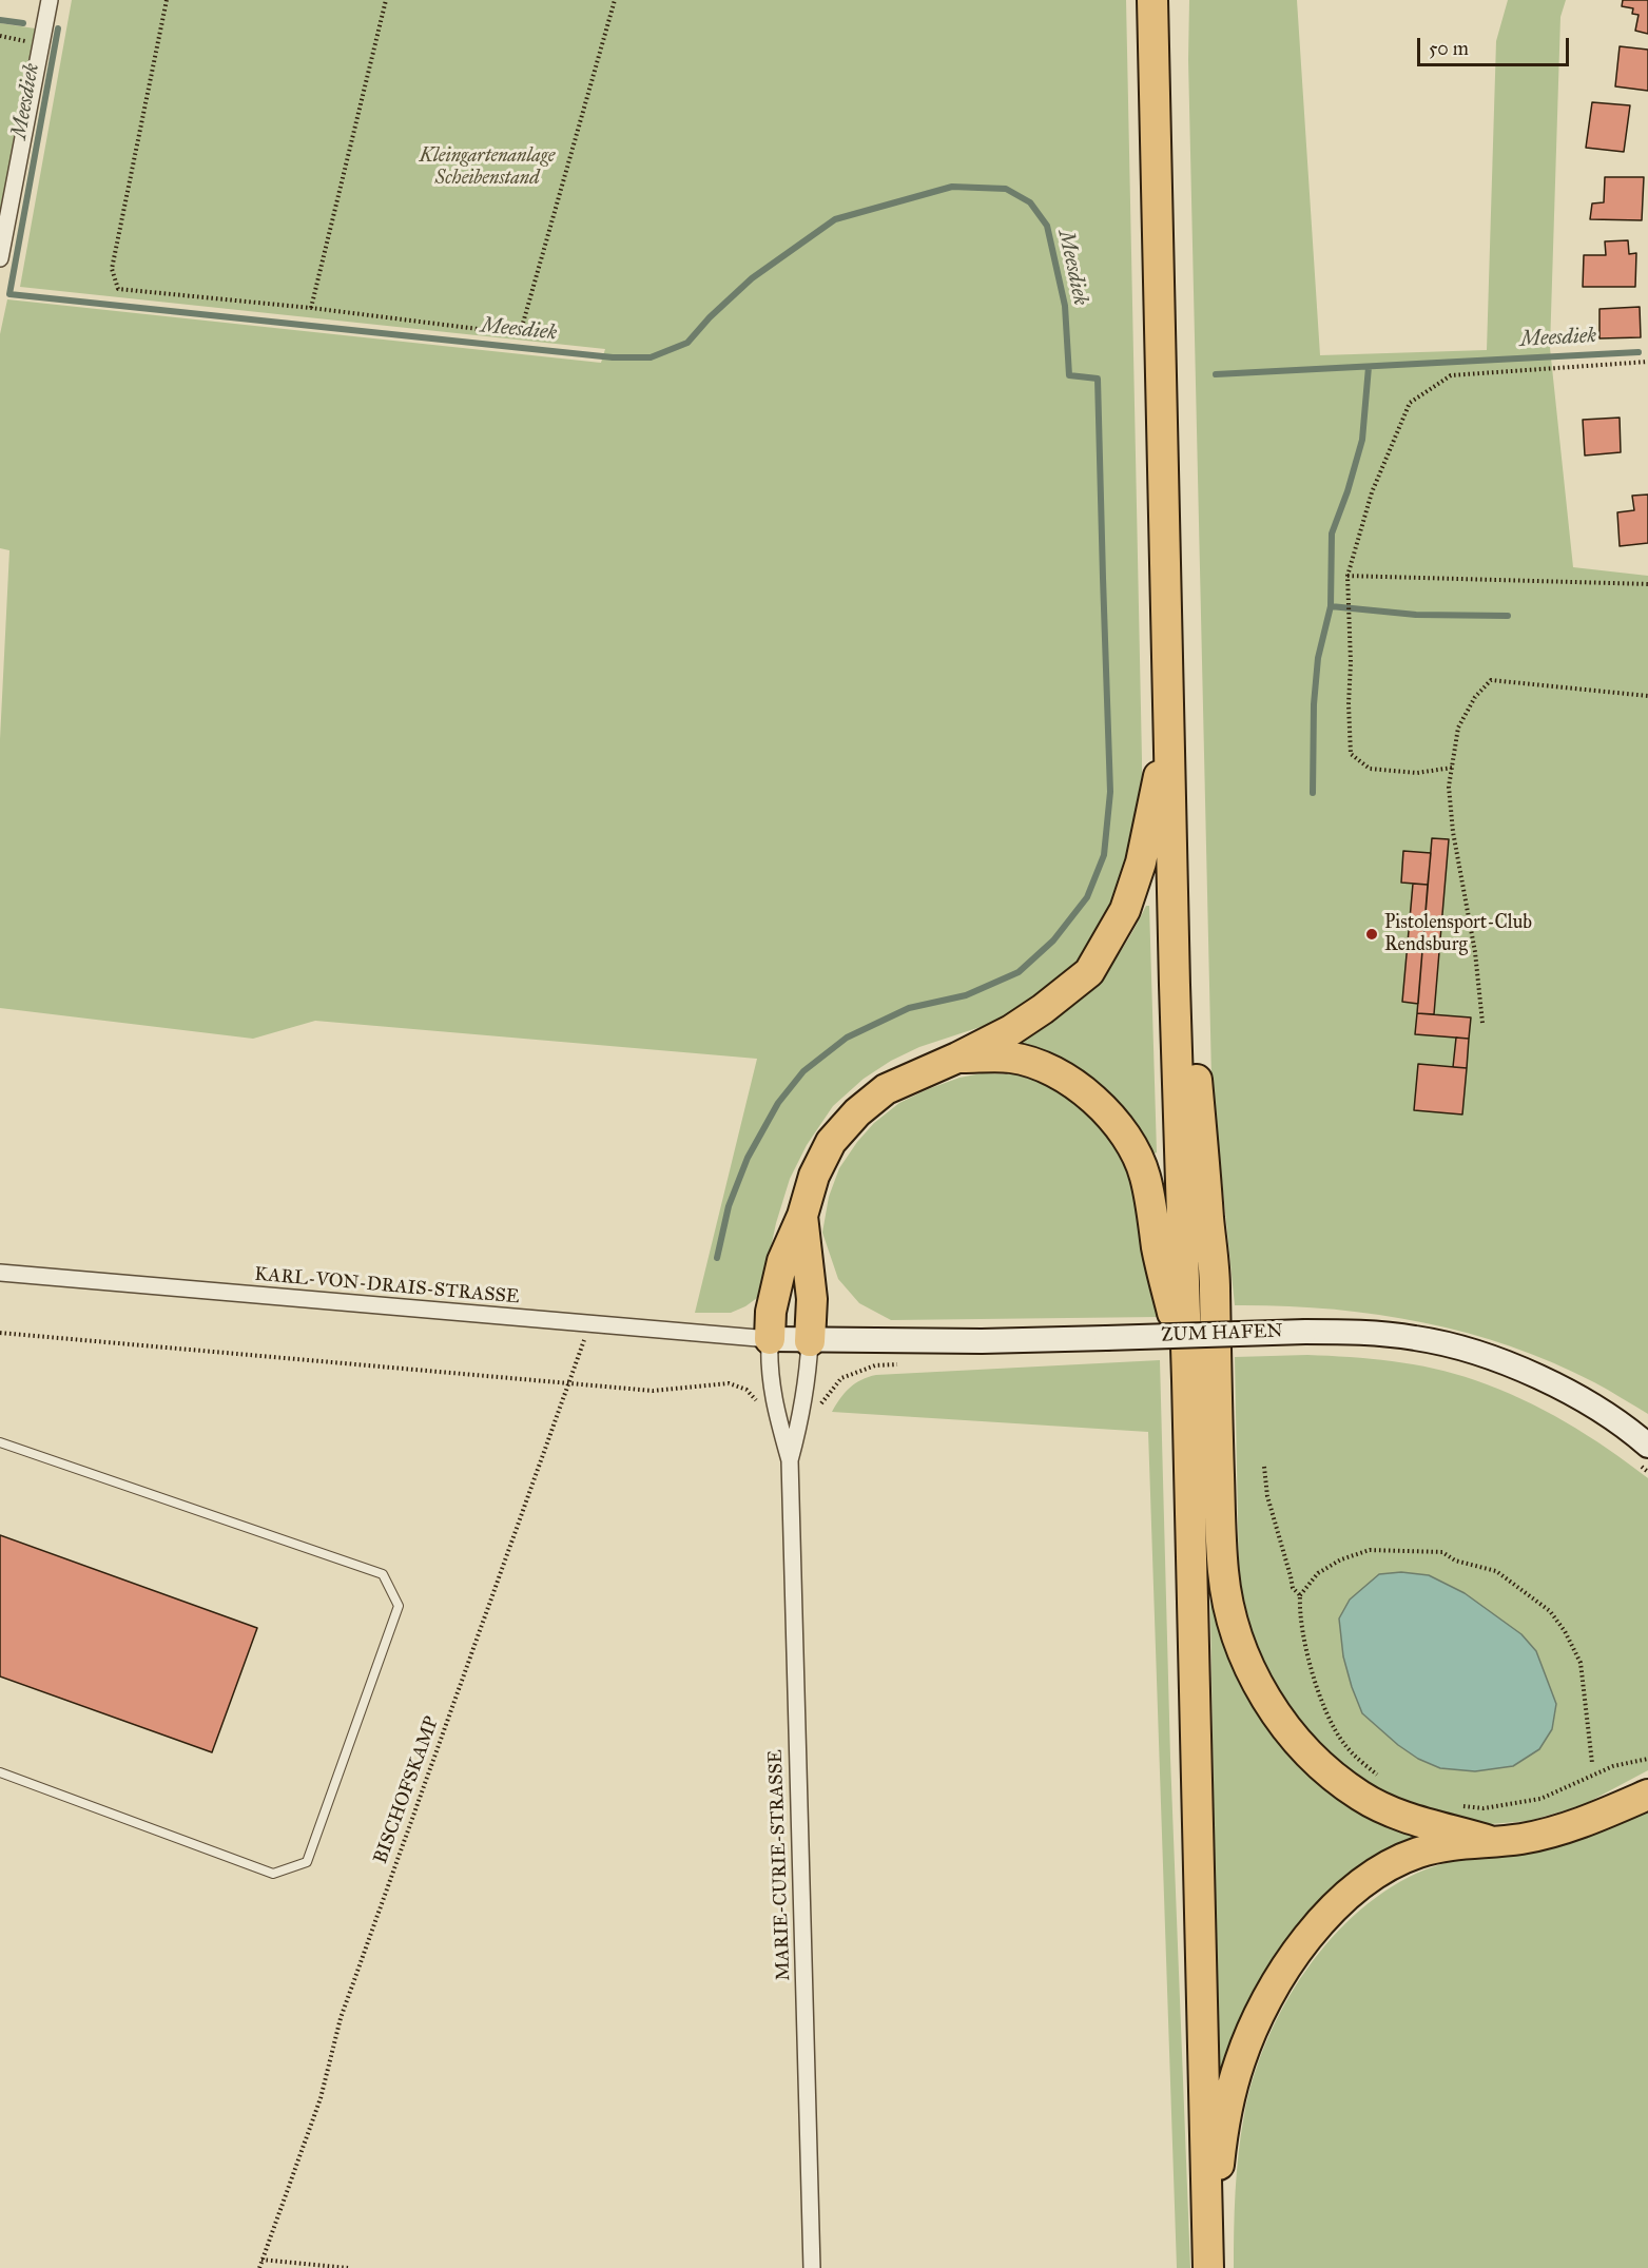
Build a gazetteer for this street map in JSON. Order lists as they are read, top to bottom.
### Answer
{
  "streets": {
    "main road": ["ZUM HAFEN"],
    "street": ["KARL-VON-DRAIS-STRASSE", "MARIE-CURIE-STRASSE"],
    "path": ["BISCHOFSKAMP"]
  },
  "crossings": [
    ["KARL-VON-DRAIS-STRASSE", "ZUM HAFEN"],
    ["KARL-VON-DRAIS-STRASSE", "BISCHOFSKAMP"],
    ["KARL-VON-DRAIS-STRASSE", "MARIE-CURIE-STRASSE"],
    ["ZUM HAFEN", "MARIE-CURIE-STRASSE"]
  ],
  "water": ["Meesdiek"],
  "parks": ["Kleingartenanlage Scheibenstand"],
  "places": ["Pistolensport-Club Rendsburg"],
  "scale_bar": "50 m"
}
